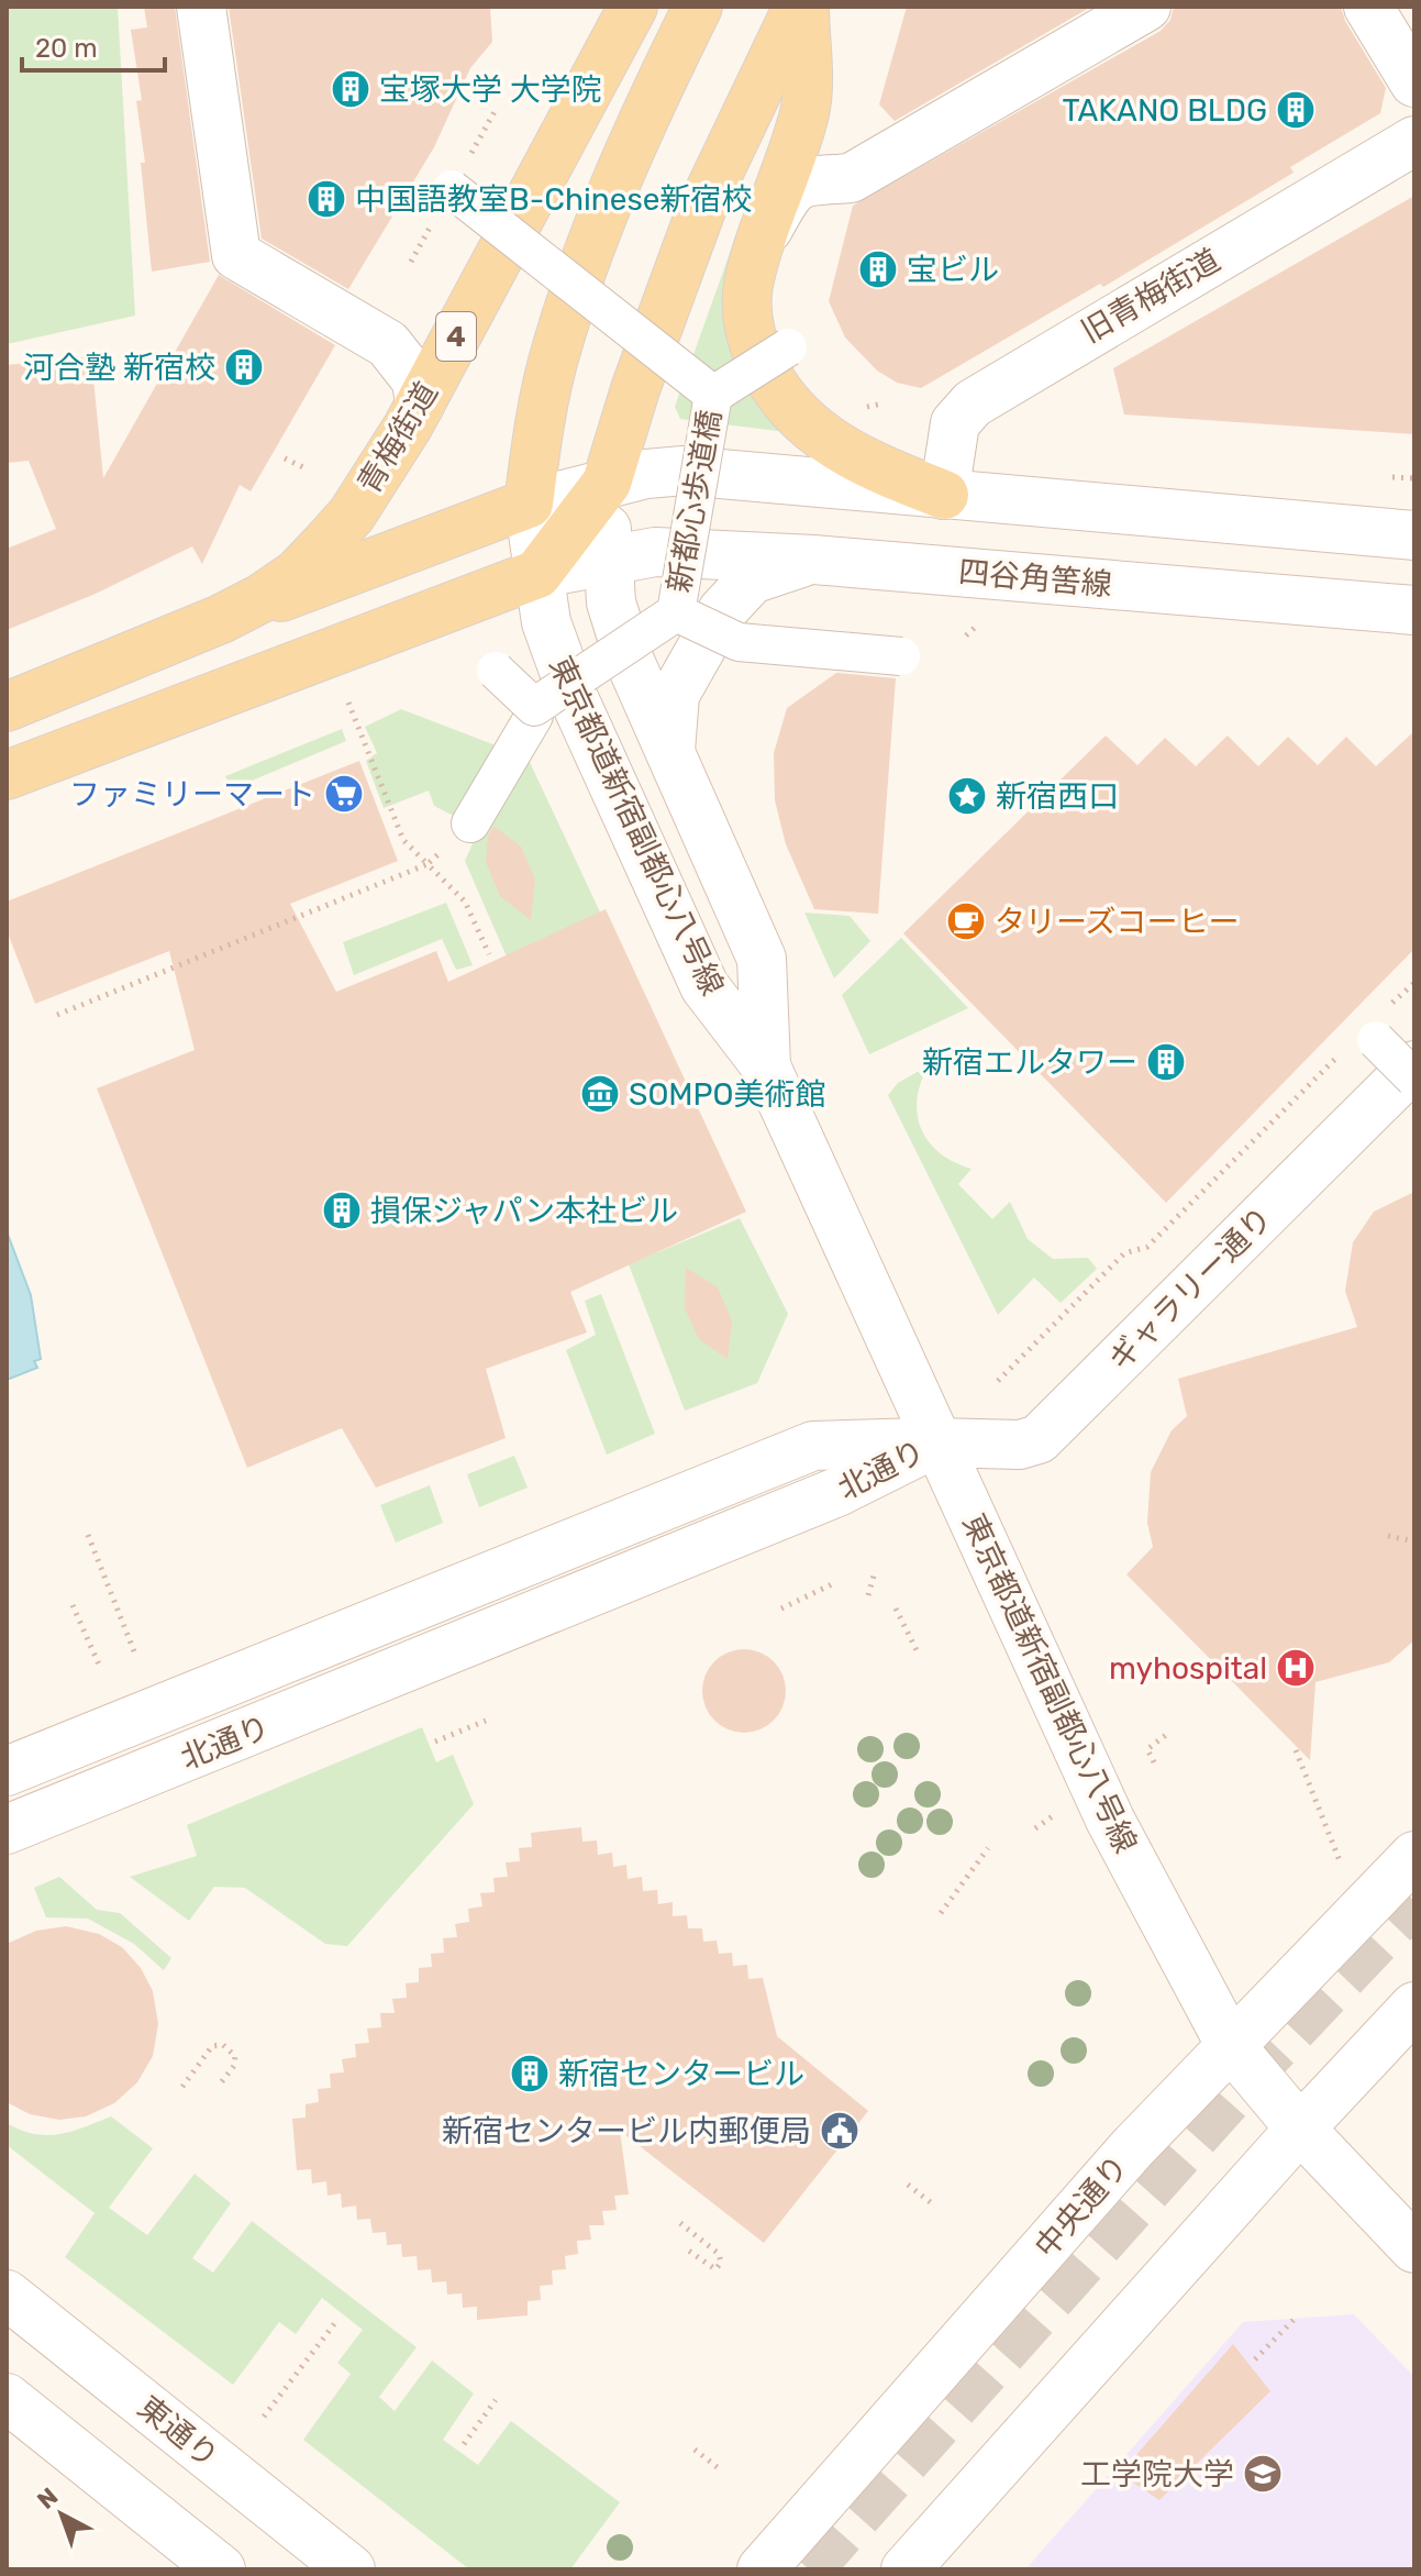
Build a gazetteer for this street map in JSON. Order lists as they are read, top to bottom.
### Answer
{
  "streets": {
    "main road": [
      "旧青梅街道",
      "4",
      "青梅街道",
      "四谷角筈線",
      "東京都道新宿副都心八号線",
      "ギャラリー通り",
      "北通り",
      "中央通り",
      "東通り"
    ],
    "street": ["新都心歩道橋"]
  },
  "crossings": [
    ["四谷角筈線", "東京都道新宿副都心八号線"],
    ["東京都道新宿副都心八号線", "ギャラリー通り"],
    ["東京都道新宿副都心八号線", "北通り"],
    ["東京都道新宿副都心八号線", "中央通り"],
    ["ギャラリー通り", "北通り"]
  ],
  "places": {
    "building": [
      "宝塚大学 大学院",
      "TAKANO BLDG",
      "中国語教室B-Chinese新宿校",
      "宝ビル",
      "河合塾 新宿校",
      "新宿エルタワー",
      "損保ジャパン本社ビル",
      "新宿センタービル"
    ],
    "supermarket": ["ファミリーマート"],
    "place": ["新宿西口"],
    "cafe": ["タリーズコーヒー"],
    "museum": ["SOMPO美術館"],
    "hospital": ["myhospital"],
    "public building": ["新宿センタービル内郵便局"],
    "school or university": ["工学院大学"]
  },
  "scale_bar": "20 m",
  "north": "top left"
}
